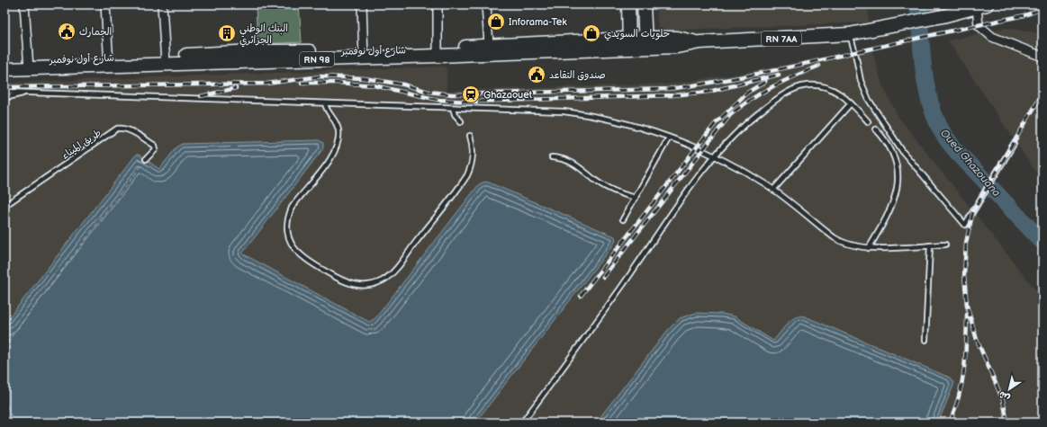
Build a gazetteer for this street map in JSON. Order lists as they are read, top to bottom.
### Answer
{
  "streets": {
    "main road": ["RN 7AA", "شارع أول نوفمبر", "RN 98"],
    "lane": ["طريق الميناء"]
  },
  "crossings": [
    ["RN 7AA", "RN 98"],
    ["شارع أول نوفمبر", "RN 98"]
  ],
  "water": ["Oued Ghazouana"],
  "places": {
    "shop": ["Inforama-Tek", "حلويات السويدي"],
    "public building": ["الجمارك", "صندوق التقاعد"],
    "building": ["البنك الوطني الجزائري"],
    "station": ["Ghazaouet"]
  },
  "north": "bottom left"
}
